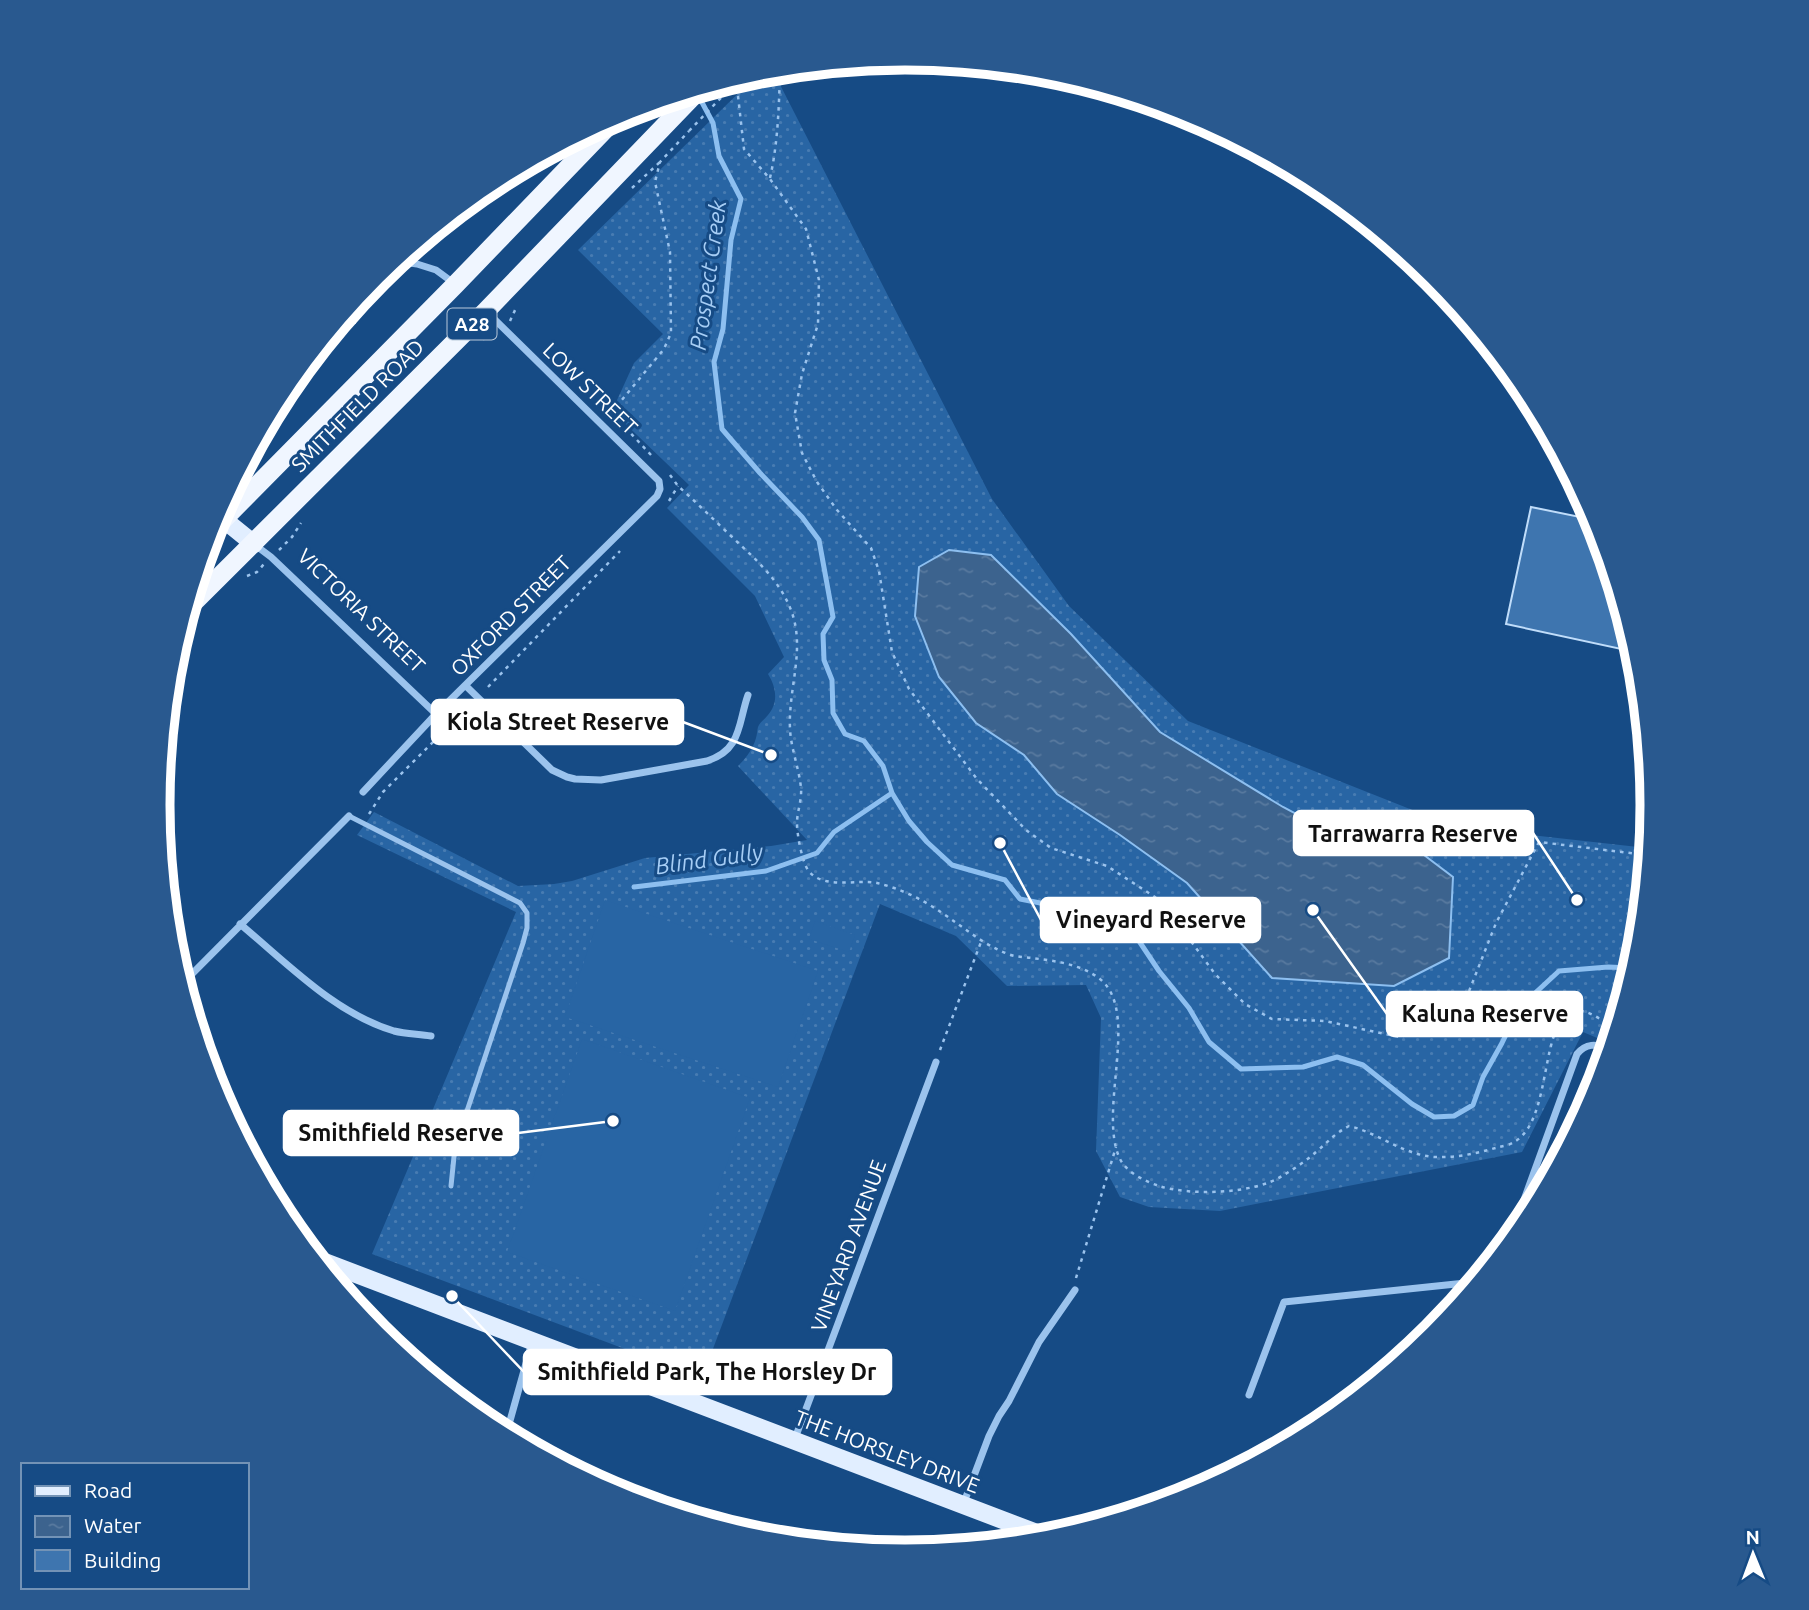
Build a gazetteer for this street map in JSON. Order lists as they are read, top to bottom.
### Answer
{
  "streets": {
    "highway": ["A28", "SMITHFIELD ROAD"],
    "main road": ["VICTORIA STREET", "THE HORSLEY DRIVE"],
    "street": ["LOW STREET", "OXFORD STREET", "VINEYARD AVENUE"]
  },
  "crossings": [
    ["LOW STREET", "SMITHFIELD ROAD"],
    ["LOW STREET", "OXFORD STREET"],
    ["SMITHFIELD ROAD", "VICTORIA STREET"],
    ["VICTORIA STREET", "OXFORD STREET"],
    ["VINEYARD AVENUE", "THE HORSLEY DRIVE"]
  ],
  "water": ["Prospect Creek", "Blind Gully"],
  "places": [
    "Kiola Street Reserve",
    "Vineyard Reserve",
    "Tarrawarra Reserve",
    "Kaluna Reserve",
    "Smithfield Reserve",
    "Smithfield Park, The Horsley Dr"
  ],
  "legend": ["Road", "Water", "Building"],
  "north": "top"
}
